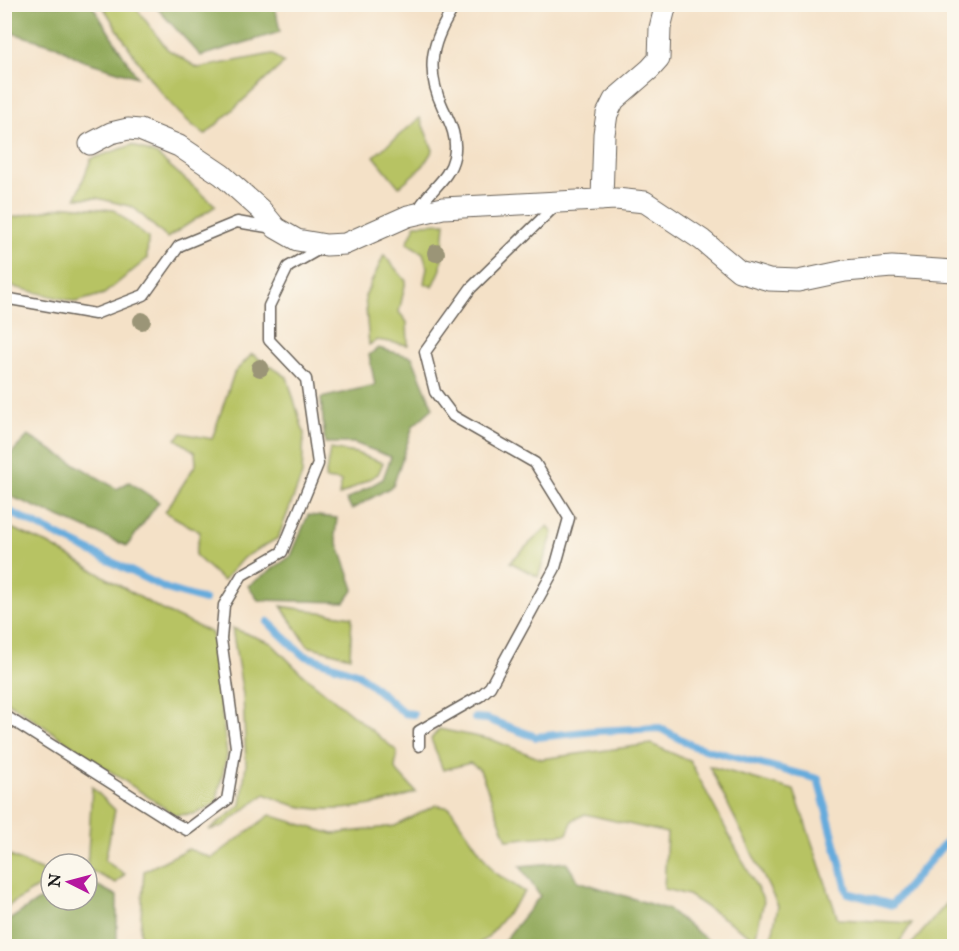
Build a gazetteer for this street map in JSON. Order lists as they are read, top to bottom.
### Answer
{
  "north": "left"
}
